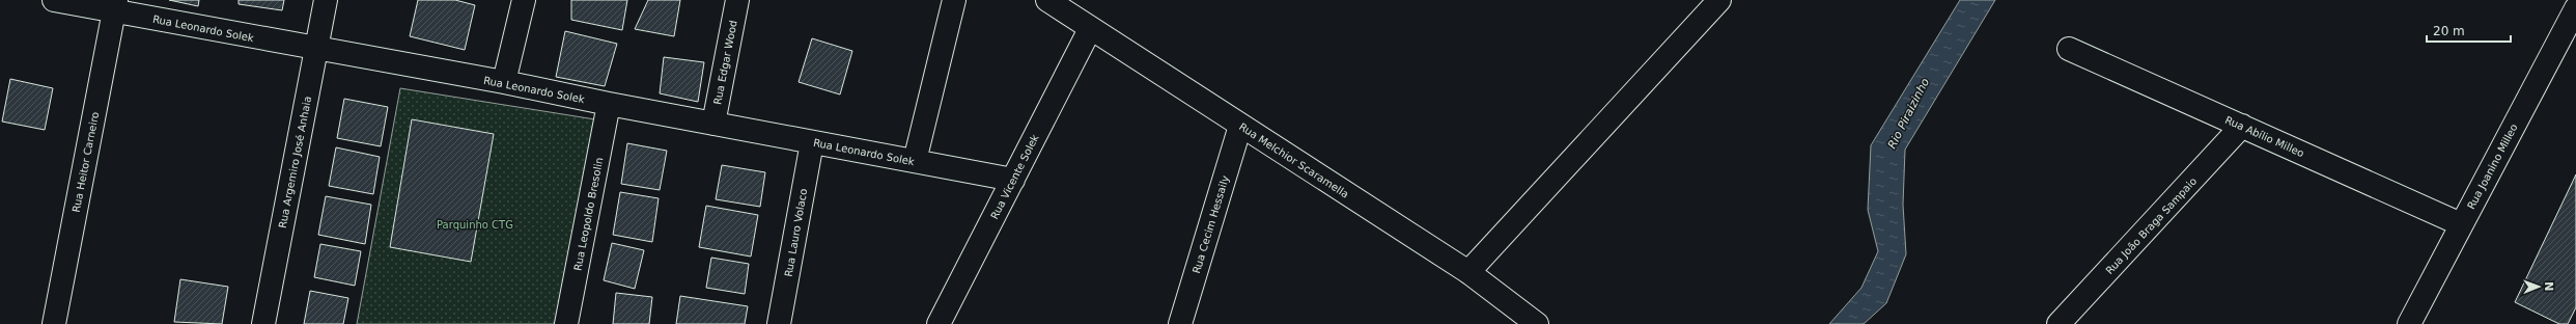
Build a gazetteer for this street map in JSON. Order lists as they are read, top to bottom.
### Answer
{
  "streets": {
    "street": [
      "Rua Leonardo Solek",
      "Rua Edgar Wood",
      "Rua Abílio Milleo",
      "Rua Melchior Scaramella",
      "Rua Heitor Carneiro",
      "Rua Argemiro José Anhaia",
      "Rua Joanino Milleo",
      "Rua Vicente Solek",
      "Rua Leopoldo Bresolin",
      "Rua Cecim Hessaily",
      "Rua João Braga Sampaio",
      "Rua Lauro Volaco"
    ]
  },
  "crossings": [
    ["Rua Leonardo Solek", "Rua Edgar Wood"],
    ["Rua Leonardo Solek", "Rua Heitor Carneiro"],
    ["Rua Leonardo Solek", "Rua Argemiro José Anhaia"],
    ["Rua Leonardo Solek", "Rua Vicente Solek"],
    ["Rua Leonardo Solek", "Rua Leopoldo Bresolin"],
    ["Rua Leonardo Solek", "Rua Lauro Volaco"],
    ["Rua Abílio Milleo", "Rua Joanino Milleo"],
    ["Rua Abílio Milleo", "Rua João Braga Sampaio"],
    ["Rua Melchior Scaramella", "Rua Vicente Solek"],
    ["Rua Melchior Scaramella", "Rua Cecim Hessaily"]
  ],
  "water": ["Rio Piraizinho"],
  "parks": ["Parquinho CTG"],
  "scale_bar": "20 m",
  "north": "right"
}
